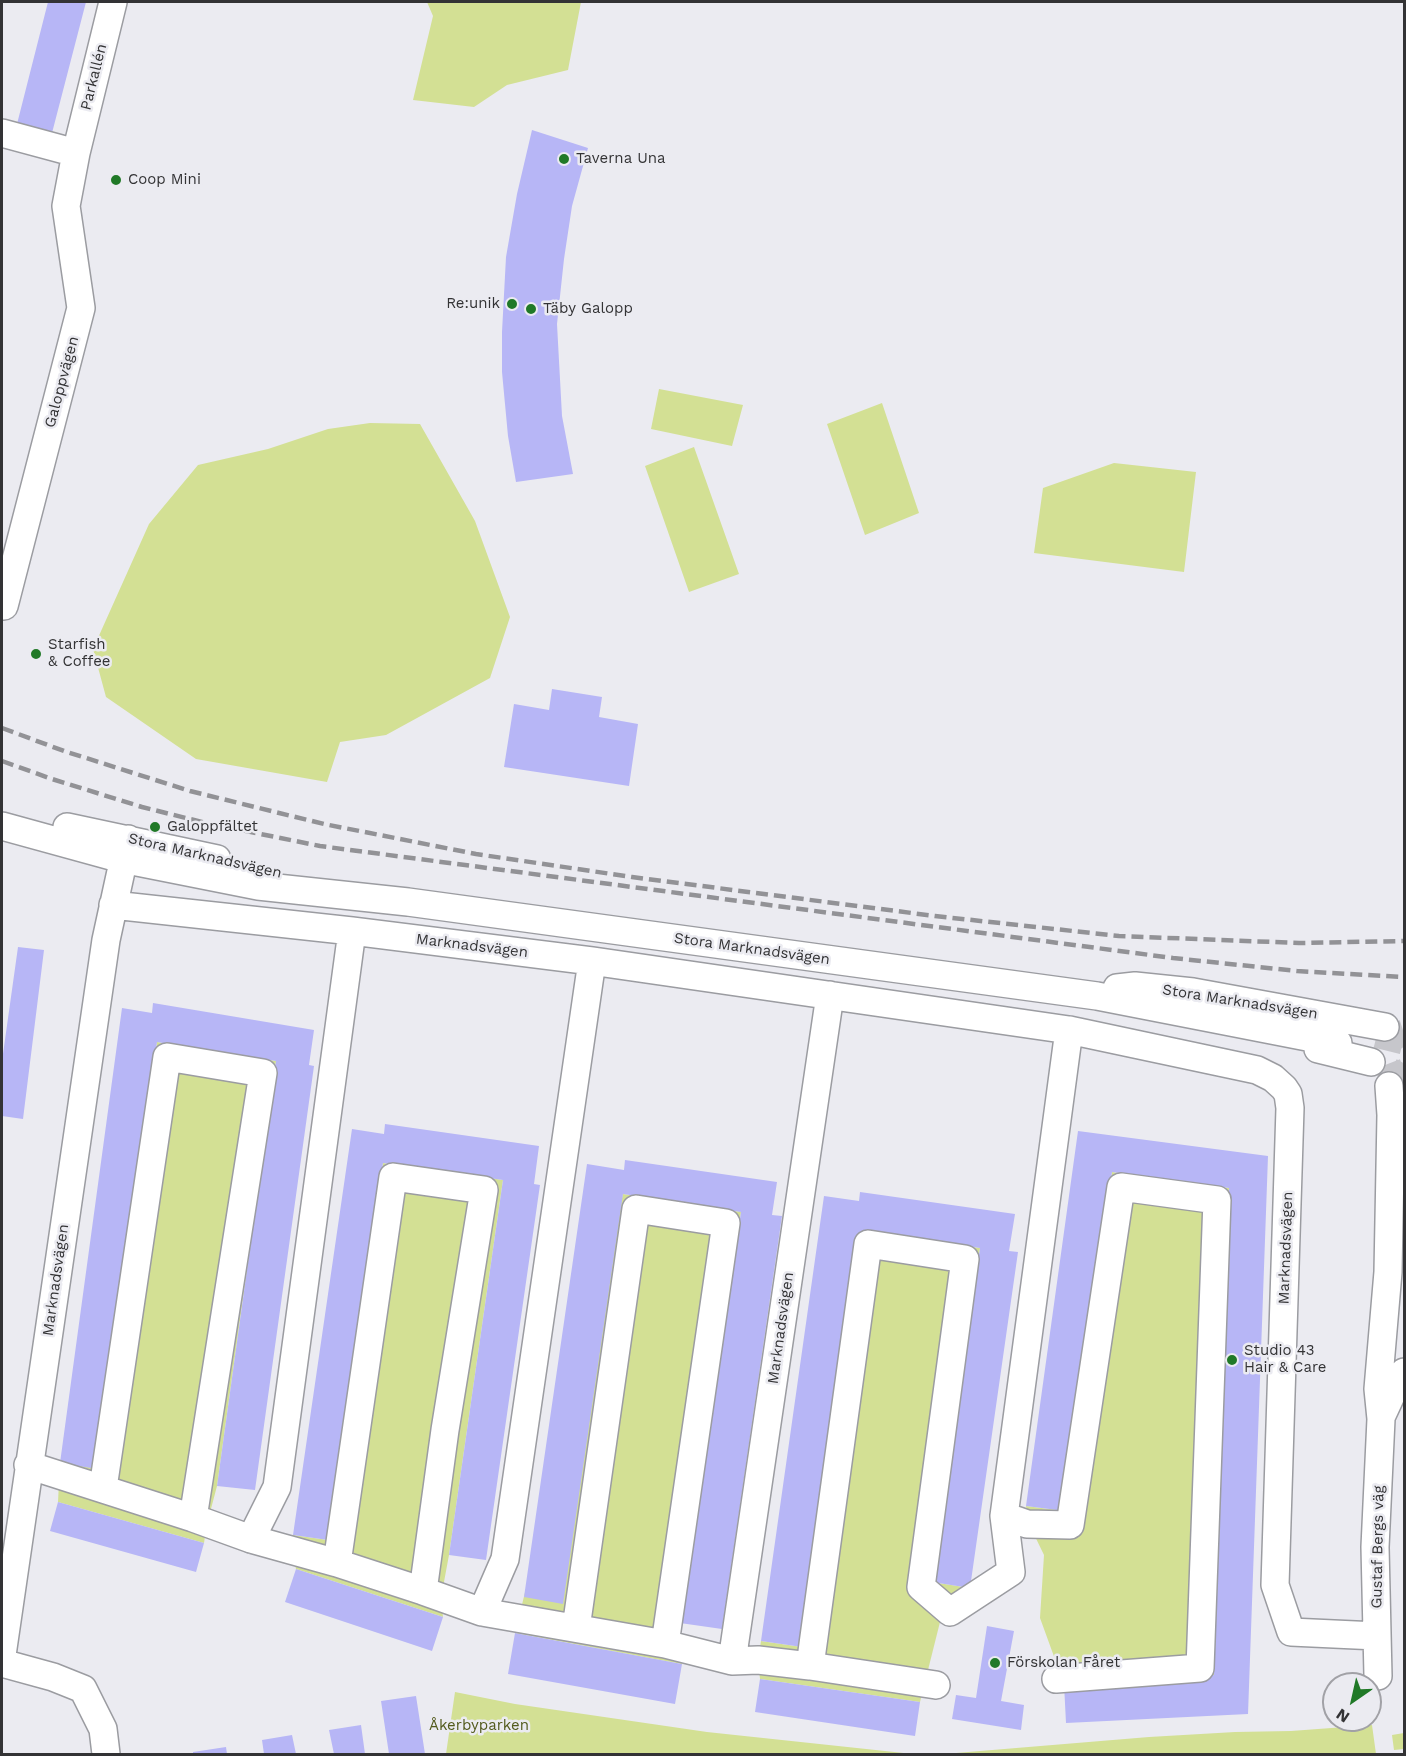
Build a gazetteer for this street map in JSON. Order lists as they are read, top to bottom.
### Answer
{
  "streets": {
    "street": [
      "Parkallén",
      "Galoppvägen",
      "Stora Marknadsvägen",
      "Marknadsvägen",
      "Gustaf Bergs väg"
    ]
  },
  "crossings": [
    ["Parkallén", "Galoppvägen"],
    ["Stora Marknadsvägen", "Marknadsvägen"],
    ["Marknadsvägen", "Gustaf Bergs väg"]
  ],
  "parks": ["Åkerbyparken"],
  "places": [
    "Taverna Una",
    "Coop Mini",
    "Re:unik",
    "Täby Galopp",
    "Starfish & Coffee",
    "Galoppfältet",
    "Studio 43 Hair & Care",
    "Förskolan Fåret"
  ],
  "north": "bottom left"
}
